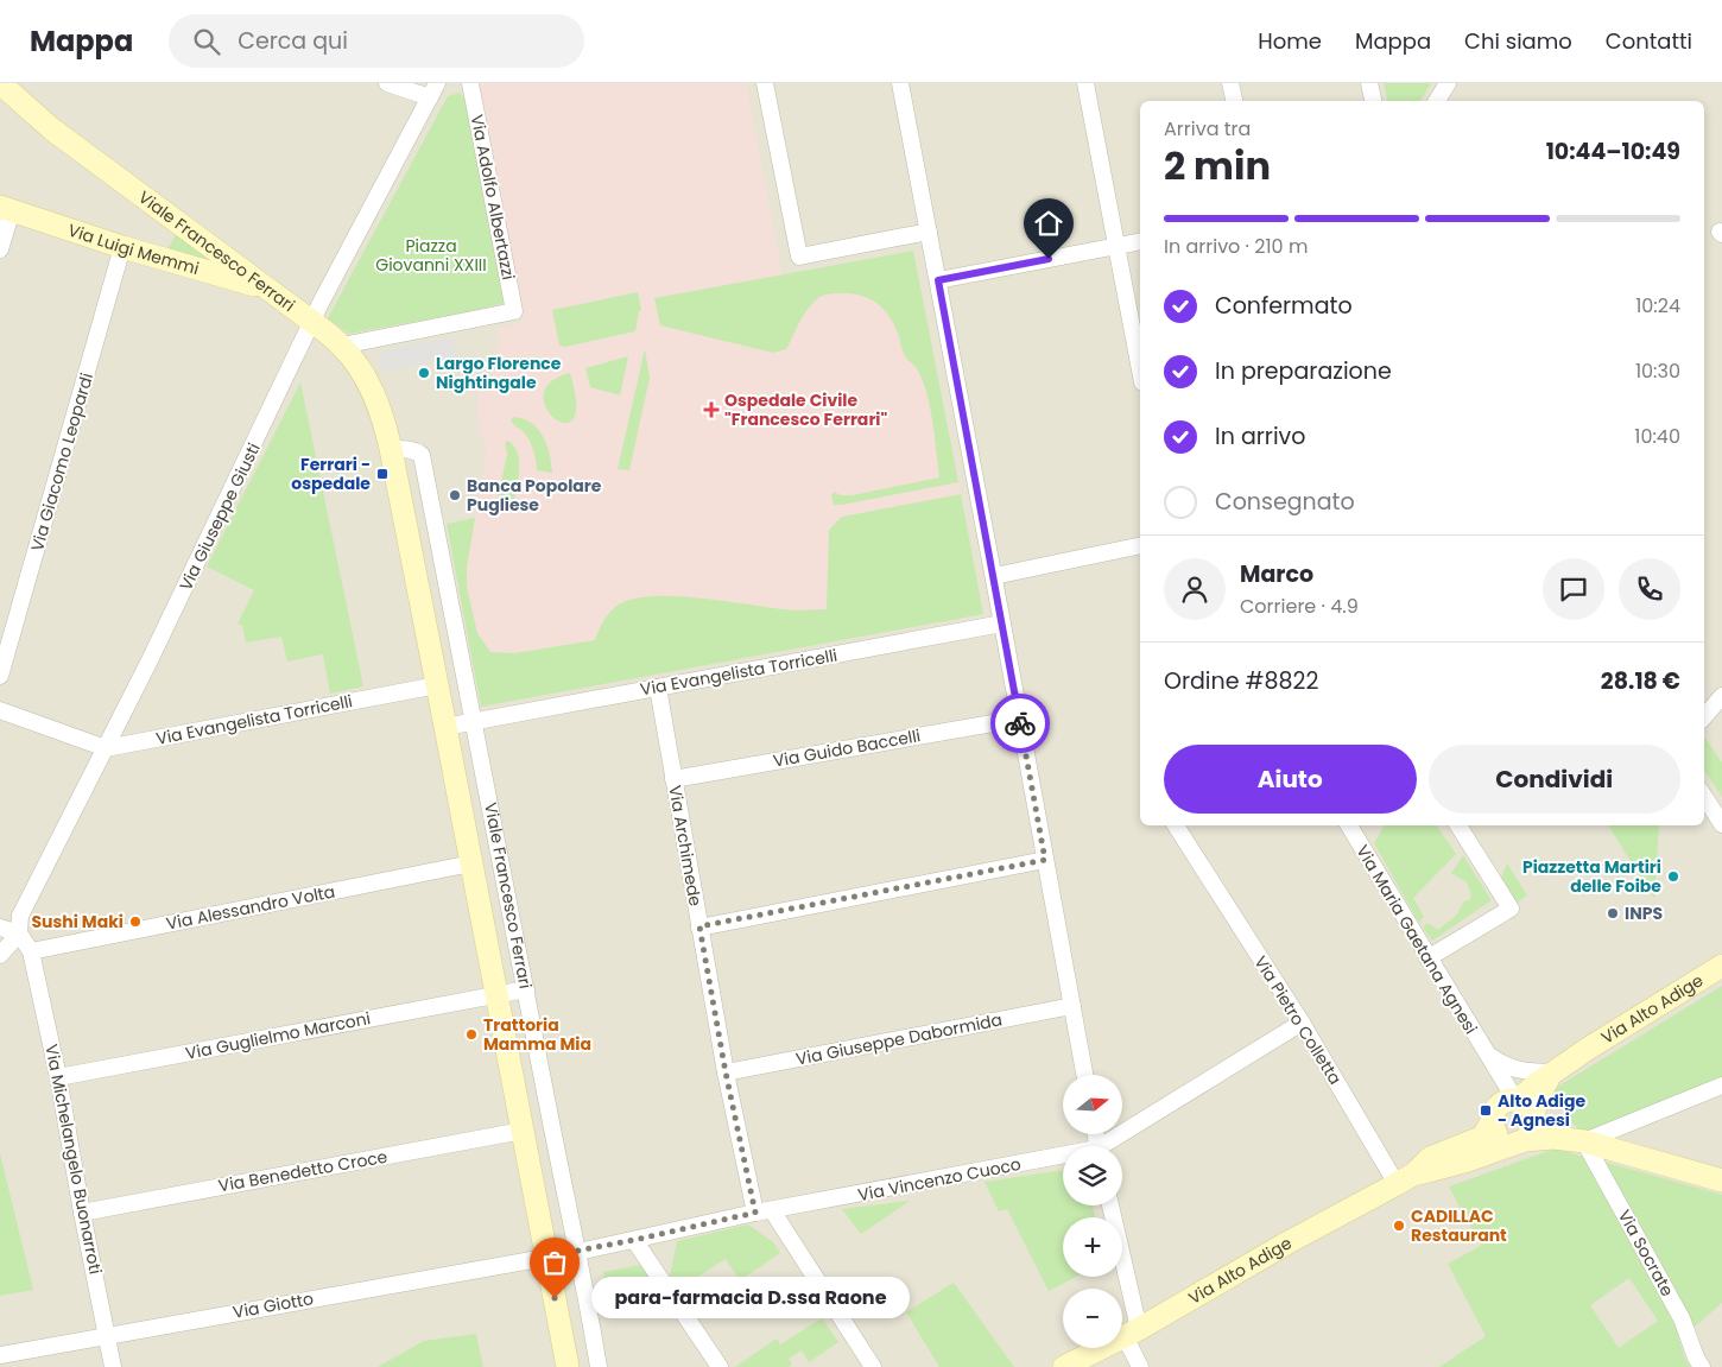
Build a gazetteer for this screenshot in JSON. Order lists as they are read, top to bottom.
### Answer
{
  "streets": {
    "street": [
      "Via Adolfo Albertazzi",
      "Via Luigi Memmi",
      "Viale Francesco Ferrari",
      "Via Giacomo Leopardi",
      "Via Giuseppe Giusti",
      "Via Evangelista Torricelli",
      "Via Guido Baccelli",
      "Via Archimede",
      "Via Alessandro Volta",
      "Via Maria Gaetana Agnesi",
      "Via Alto Adige",
      "Via Pietro Colletta",
      "Via Guglielmo Marconi",
      "Via Giuseppe Dabormida",
      "Via Michelangelo Buonarroti",
      "Via Benedetto Croce",
      "Via Vincenzo Cuoco",
      "Via Socrate",
      "Via Giotto"
    ]
  },
  "crossings": [
    ["Via Adolfo Albertazzi", "Viale Francesco Ferrari"],
    ["Via Luigi Memmi", "Viale Francesco Ferrari"],
    ["Via Luigi Memmi", "Via Giacomo Leopardi"],
    ["Viale Francesco Ferrari", "Via Giuseppe Giusti"],
    ["Viale Francesco Ferrari", "Via Evangelista Torricelli"],
    ["Viale Francesco Ferrari", "Via Alessandro Volta"],
    ["Viale Francesco Ferrari", "Via Guglielmo Marconi"],
    ["Viale Francesco Ferrari", "Via Benedetto Croce"],
    ["Viale Francesco Ferrari", "Via Vincenzo Cuoco"],
    ["Viale Francesco Ferrari", "Via Giotto"],
    ["Via Giuseppe Giusti", "Via Evangelista Torricelli"],
    ["Via Evangelista Torricelli", "Via Archimede"],
    ["Via Guido Baccelli", "Via Archimede"],
    ["Via Archimede", "Via Giuseppe Dabormida"],
    ["Via Archimede", "Via Vincenzo Cuoco"],
    ["Via Alessandro Volta", "Via Michelangelo Buonarroti"],
    ["Via Maria Gaetana Agnesi", "Via Alto Adige"],
    ["Via Alto Adige", "Via Pietro Colletta"],
    ["Via Pietro Colletta", "Via Vincenzo Cuoco"],
    ["Via Guglielmo Marconi", "Via Michelangelo Buonarroti"],
    ["Via Michelangelo Buonarroti", "Via Benedetto Croce"],
    ["Via Michelangelo Buonarroti", "Via Giotto"],
    ["Via Vincenzo Cuoco", "Via Giotto"]
  ],
  "parks": ["Piazza Giovanni XXIII"],
  "places": {
    "other": [
      "Largo Florence Nightingale",
      "Banca Popolare Pugliese",
      "Piazzetta Martiri delle Foibe",
      "INPS",
      "Sushi Maki",
      "Trattoria Mamma Mia",
      "CADILLAC Restaurant",
      "para-farmacia D.ssa Raone"
    ],
    "health": ["Ospedale Civile \"Francesco Ferrari\""],
    "transit": ["Ferrari - ospedale", "Alto Adige - Agnesi"]
  },
  "north": "right",
  "page": {
    "header": "Mappa",
    "search": "Cerca qui",
    "nav": [
      "Home",
      "Mappa",
      "Chi siamo",
      "Contatti"
    ],
    "heading": ["2 min", "Arriva tra", "10:44–10:49"],
    "panel": [
      "Marco",
      "Corriere · 4.9",
      "Ordine #8822",
      "28.18 €"
    ],
    "bar": "In arrivo · 210 m",
    "list": [
      ["Confermato", "10:24"],
      ["In preparazione", "10:30"],
      ["In arrivo", "10:40"],
      "Consegnato"
    ],
    "buttons": ["Aiuto", "Condividi"],
    "map_buttons": ["+", "−"],
    "bubble": "para-farmacia D.ssa Raone"
  }
}
